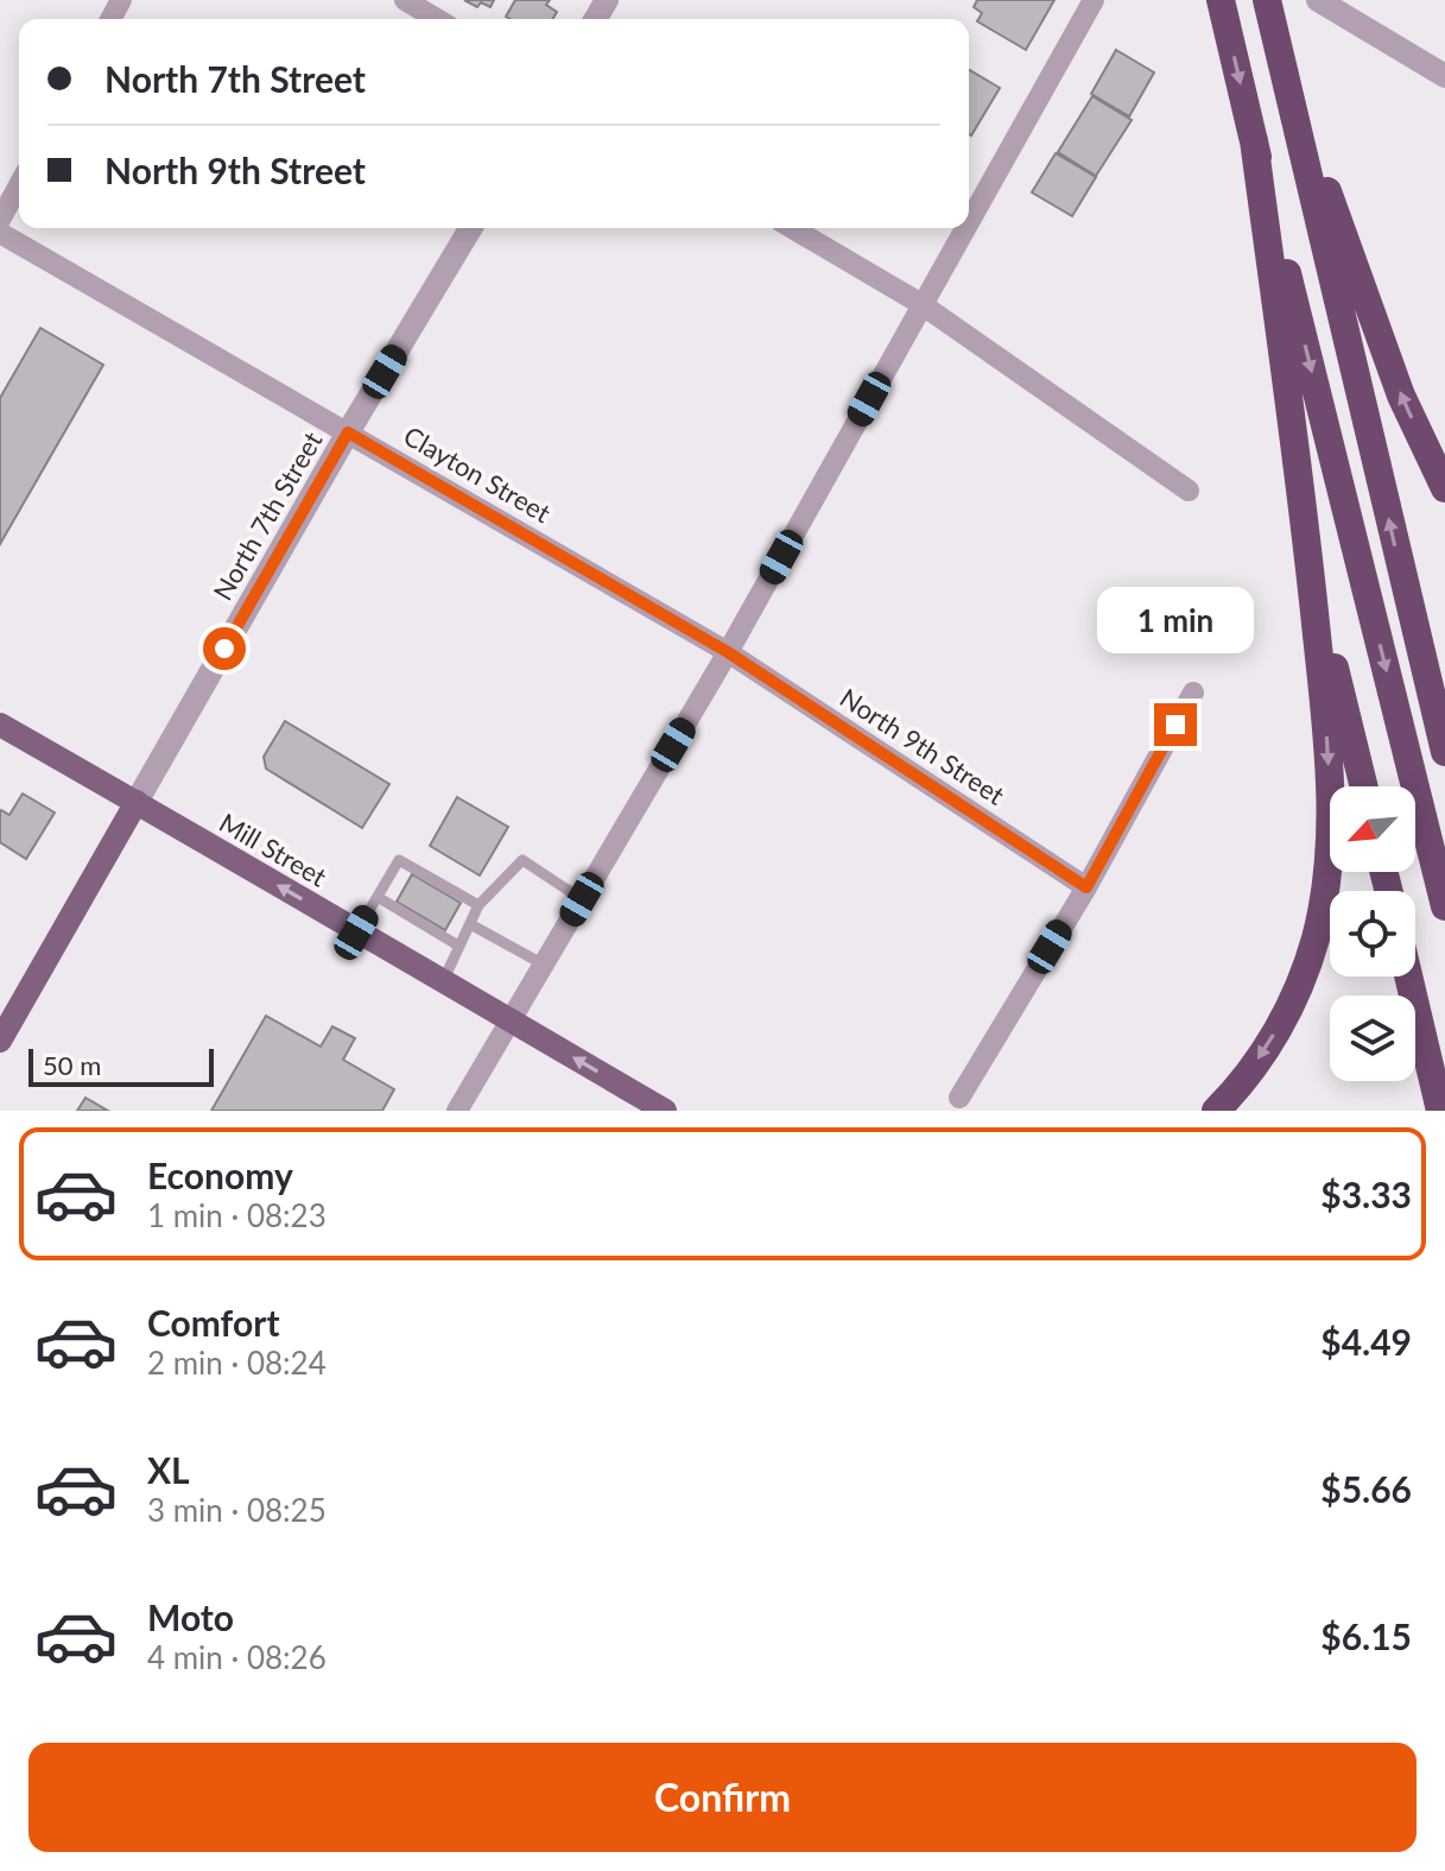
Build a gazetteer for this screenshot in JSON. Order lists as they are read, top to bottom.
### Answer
{
  "streets": {
    "main road": ["North 7th Street", "Mill Street"],
    "street": ["Clayton Street", "North 9th Street"]
  },
  "crossings": [
    ["Clayton Street", "North 7th Street"],
    ["Clayton Street", "North 9th Street"],
    ["North 7th Street", "Mill Street"]
  ],
  "one_way": ["Mill Street"],
  "scale_bar": "50 m",
  "north": "bottom left",
  "page": {
    "banner": ["North 7th Street", "North 9th Street"],
    "bubble": "1 min",
    "scale": "50 m",
    "list": [
      {
        "name": "Economy",
        "note": "1 min · 08:23",
        "value": "$3.33"
      },
      {
        "name": "Comfort",
        "note": "2 min · 08:24",
        "value": "$4.49"
      },
      {
        "name": "XL",
        "note": "3 min · 08:25",
        "value": "$5.66"
      },
      {
        "name": "Moto",
        "note": "4 min · 08:26",
        "value": "$6.15"
      }
    ],
    "buttons": "Confirm"
  }
}
